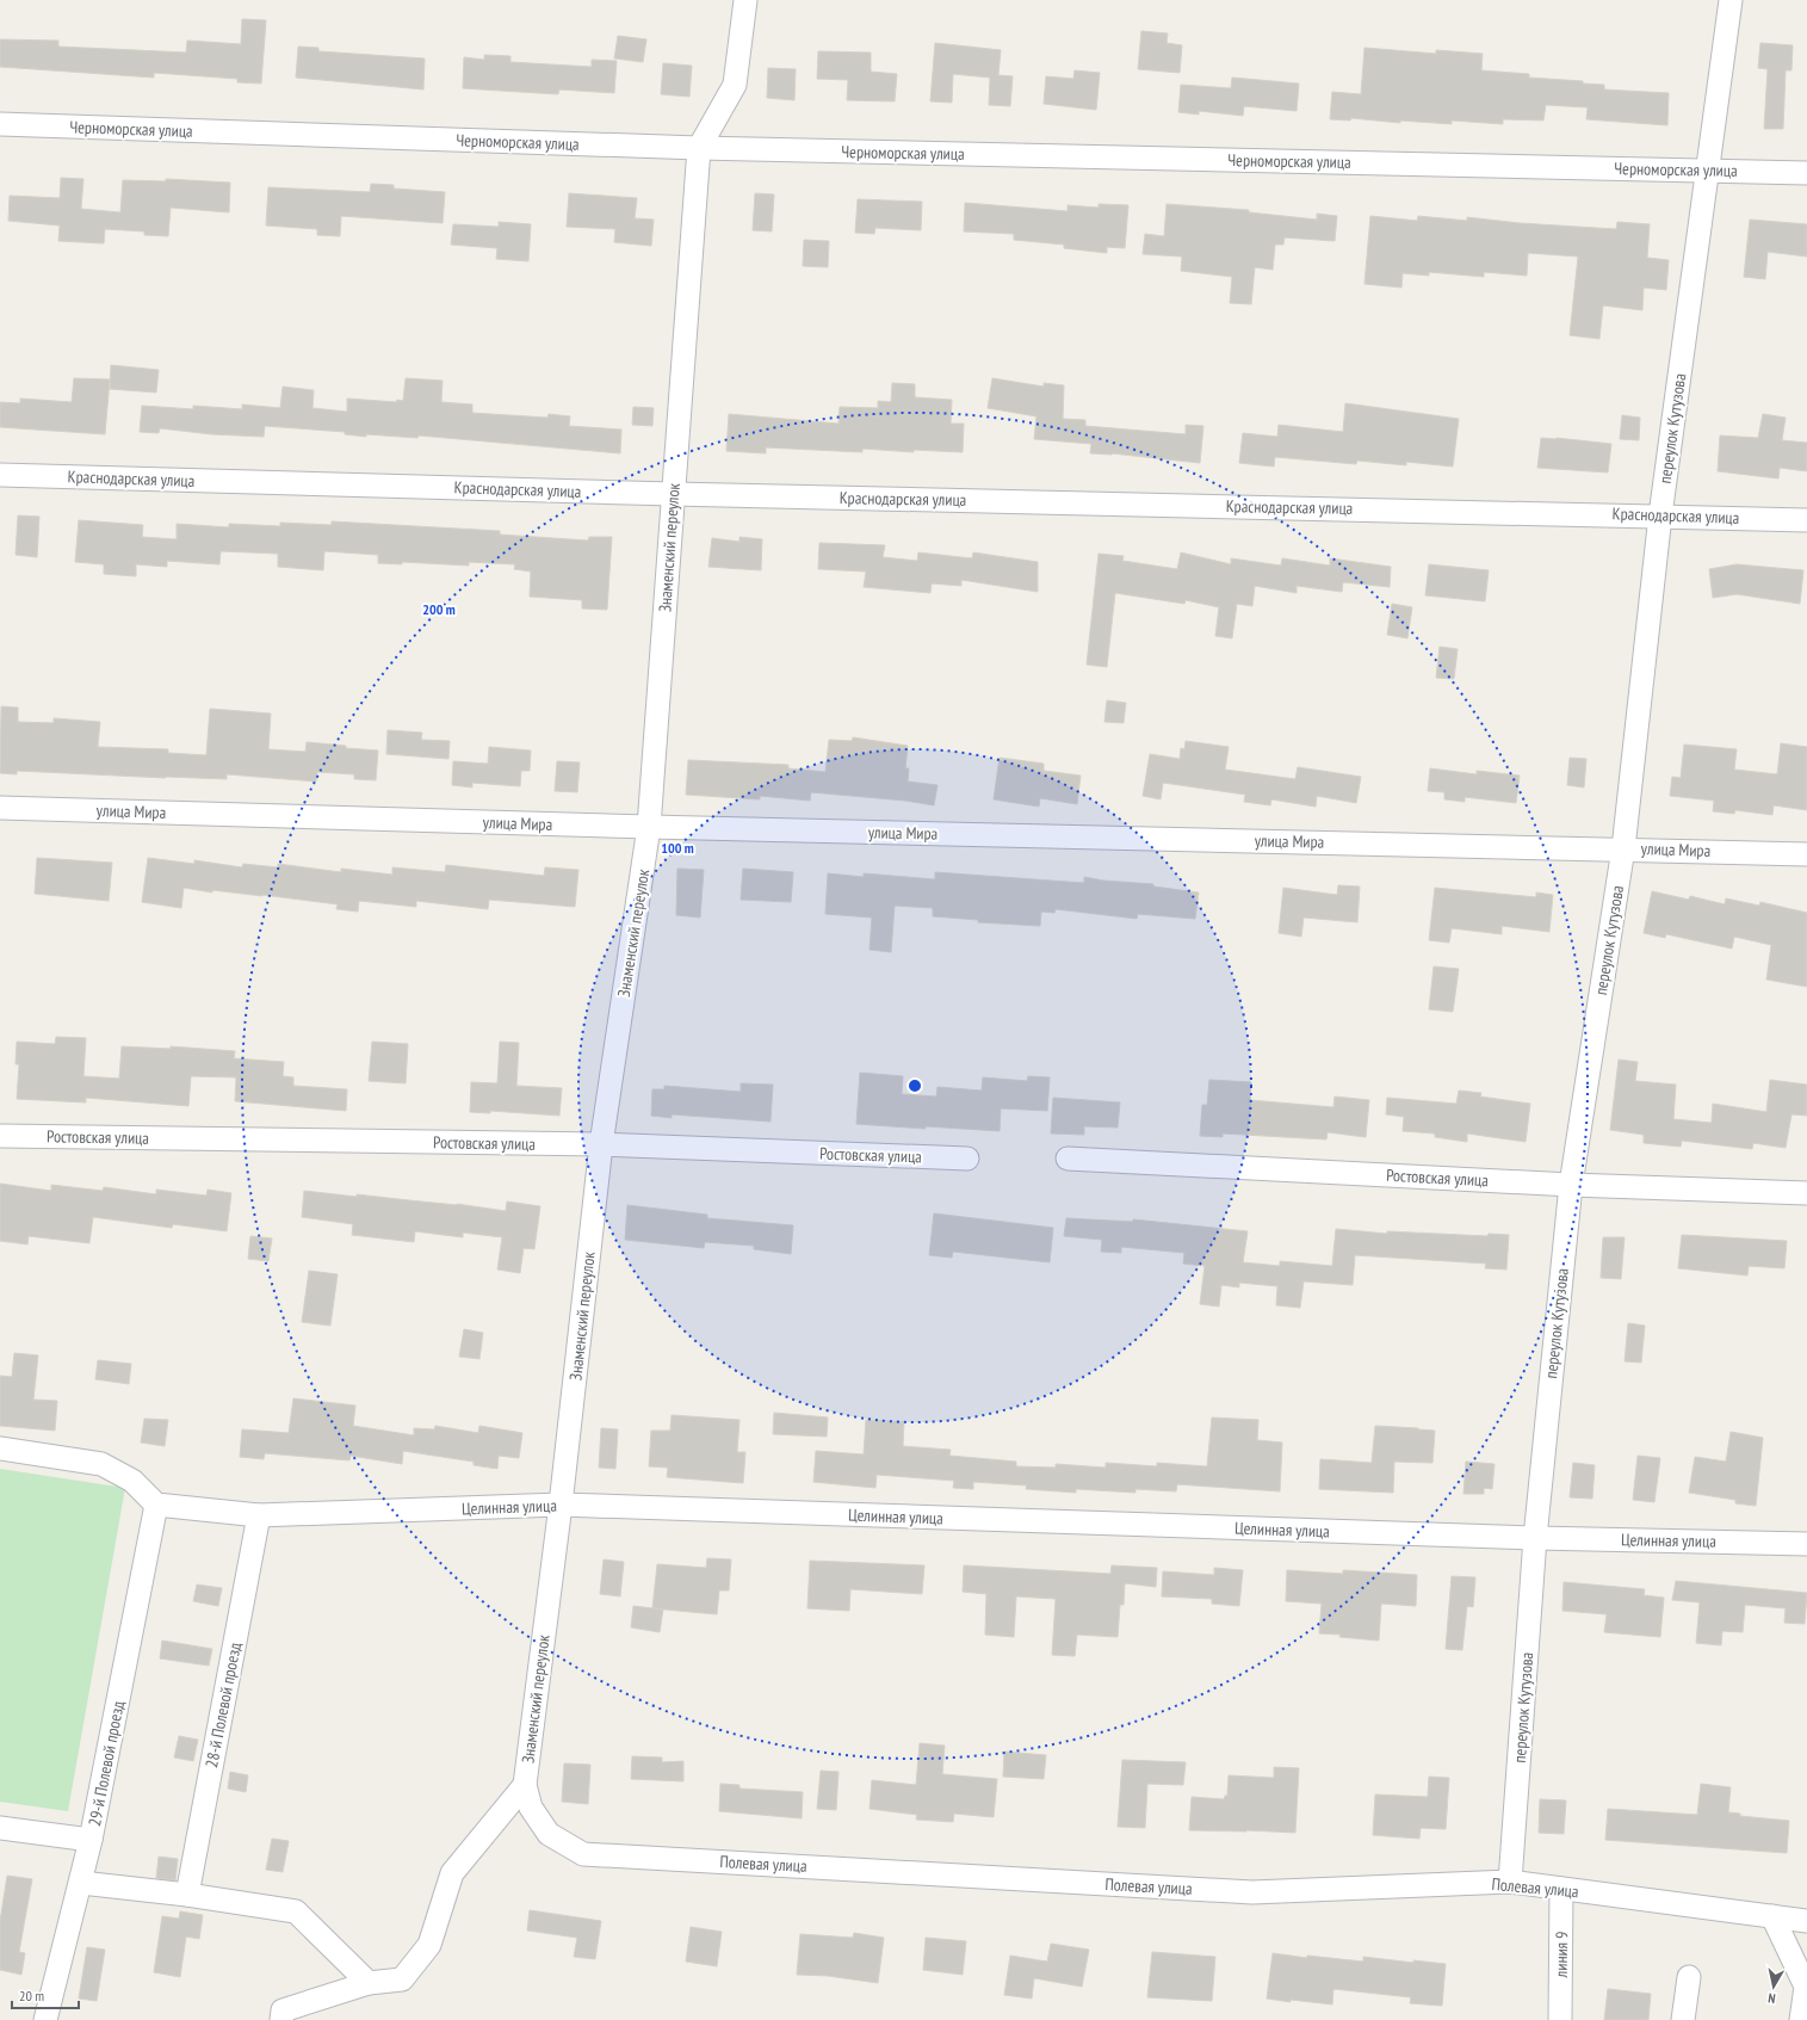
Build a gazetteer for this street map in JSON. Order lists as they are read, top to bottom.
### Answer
{
  "streets": {
    "street": [
      "Черноморская улица",
      "переулок Кутузова",
      "Краснодарская улица",
      "Знаменский переулок",
      "улица Мира",
      "Ростовская улица",
      "Целинная улица",
      "28-й Полевой проезд",
      "29-й Полевой проезд",
      "Полевая улица",
      "линия 9"
    ]
  },
  "crossings": [
    ["Черноморская улица", "переулок Кутузова"],
    ["Черноморская улица", "Знаменский переулок"],
    ["переулок Кутузова", "Краснодарская улица"],
    ["переулок Кутузова", "улица Мира"],
    ["переулок Кутузова", "Ростовская улица"],
    ["переулок Кутузова", "Целинная улица"],
    ["переулок Кутузова", "Полевая улица"],
    ["Краснодарская улица", "Знаменский переулок"],
    ["Знаменский переулок", "улица Мира"],
    ["Знаменский переулок", "Ростовская улица"],
    ["Знаменский переулок", "Целинная улица"],
    ["Знаменский переулок", "Полевая улица"],
    ["Целинная улица", "28-й Полевой проезд"],
    ["Целинная улица", "29-й Полевой проезд"],
    ["Полевая улица", "линия 9"]
  ],
  "scale_bar": "20 m",
  "north": "bottom",
  "rings": ["200 m", "100 m"]
}
